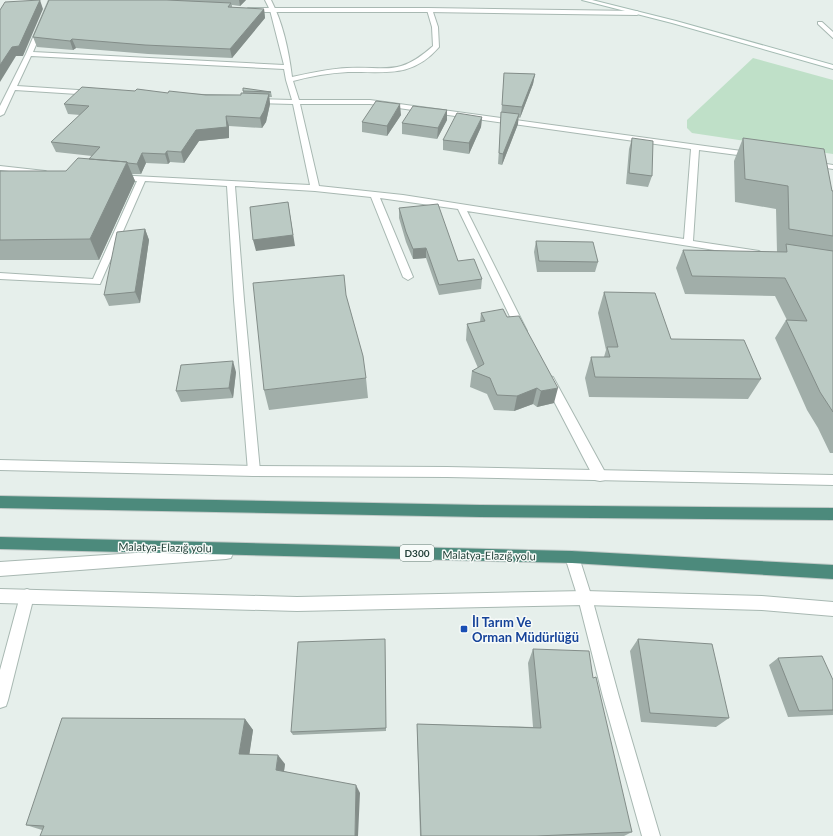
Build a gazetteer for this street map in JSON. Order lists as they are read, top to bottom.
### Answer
{
  "streets": {
    "highway": ["Malatya-Elazığ yolu", "D300"]
  },
  "places": {
    "transit": ["İl Tarım Ve Orman Müdürlüğü"]
  }
}
